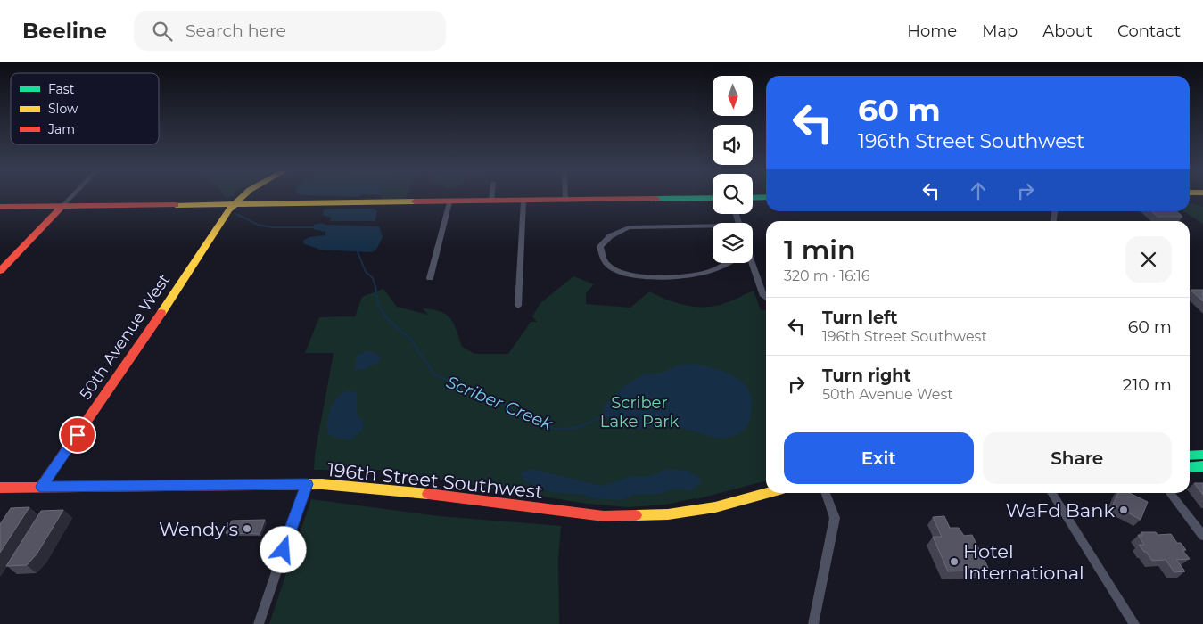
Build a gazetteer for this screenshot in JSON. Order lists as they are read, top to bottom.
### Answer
{
  "streets": {
    "street": ["50th Avenue West", "196th Street Southwest"]
  },
  "crossings": [
    ["50th Avenue West", "196th Street Southwest"]
  ],
  "water": ["Scriber Creek"],
  "parks": ["Scriber Lake Park"],
  "places": ["WaFd Bank", "Wendy's", "Hotel International"],
  "legend": ["Fast", "Slow", "Jam"],
  "north": "bottom",
  "page": {
    "header": "Beeline",
    "search": "Search here",
    "nav": [
      "Home",
      "Map",
      "About",
      "Contact"
    ],
    "turn": ["60 m", "196th Street Southwest"],
    "heading": ["1 min", "320 m · 16:16"],
    "list": [
      {
        "name": "Turn left",
        "note": "196th Street Southwest",
        "value": "60 m"
      },
      {
        "name": "Turn right",
        "note": "50th Avenue West",
        "value": "210 m"
      }
    ],
    "buttons": ["Exit", "Share"]
  }
}
